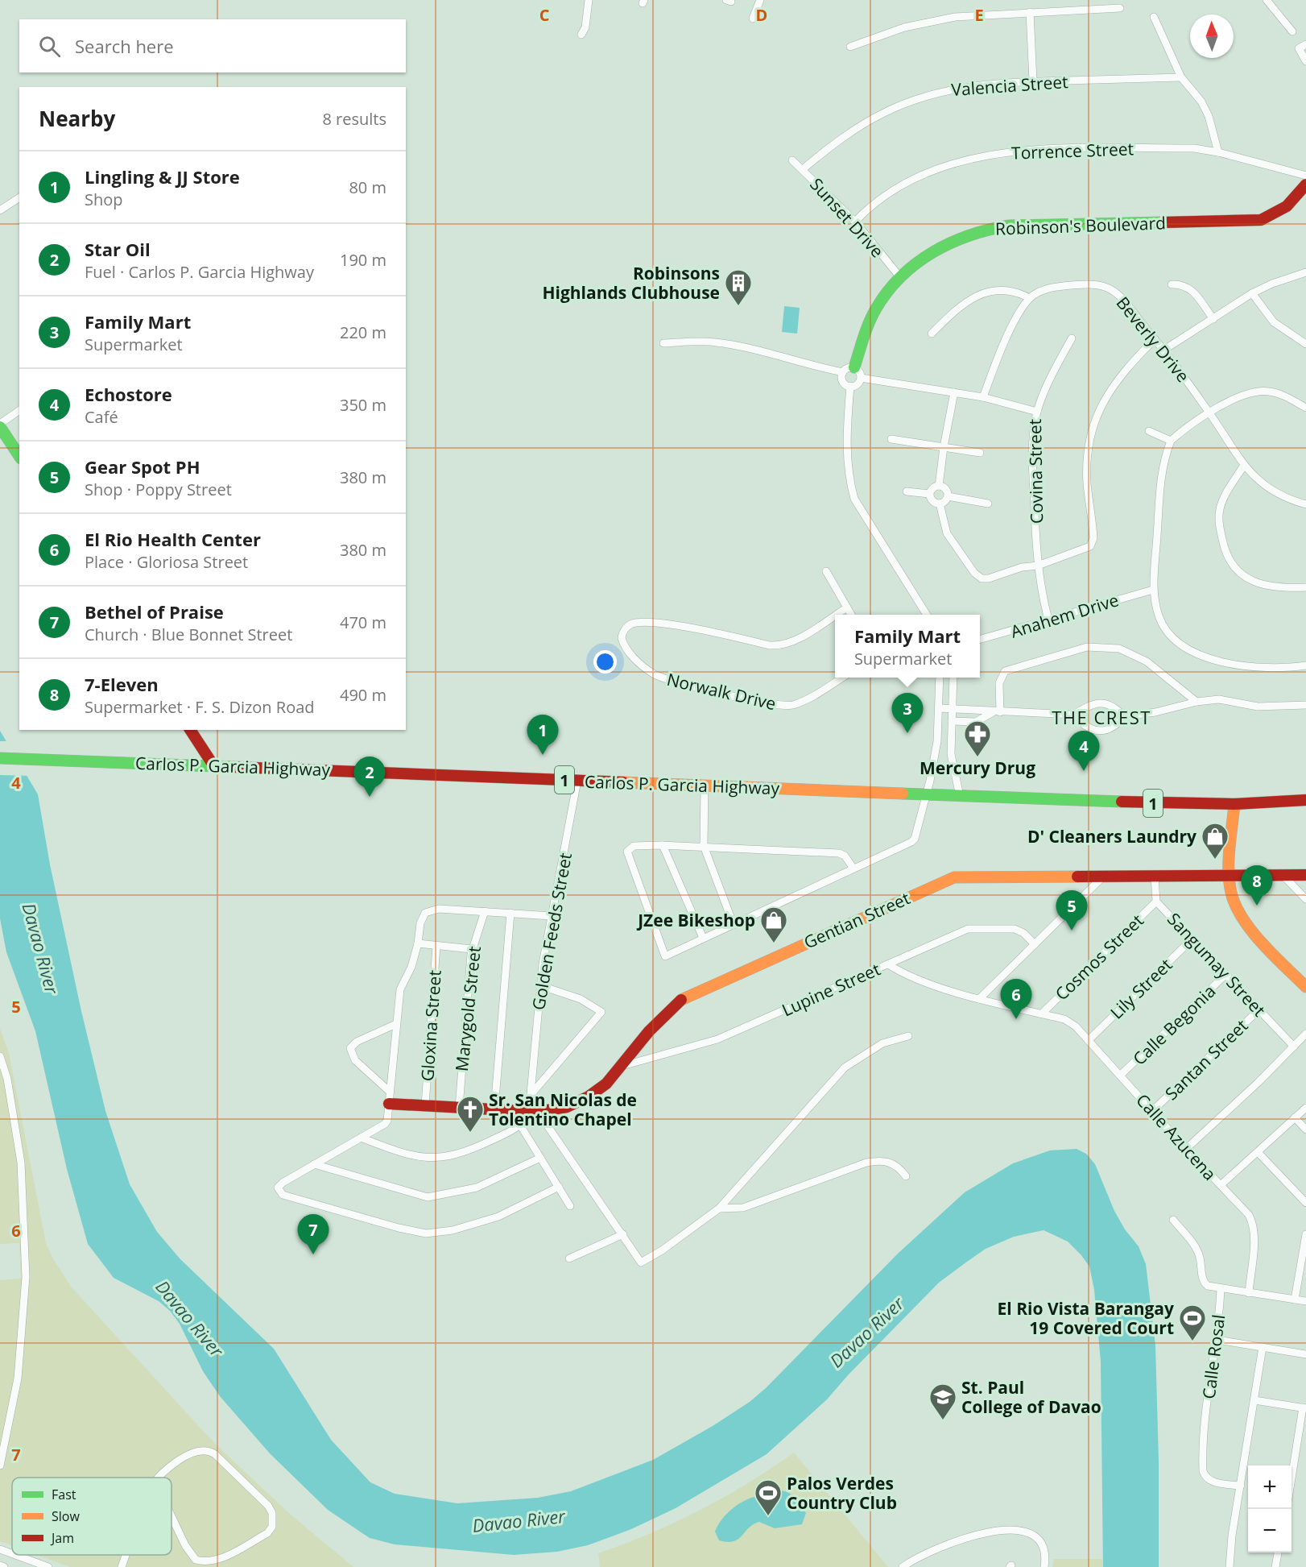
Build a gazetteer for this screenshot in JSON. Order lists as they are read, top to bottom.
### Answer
{
  "streets": {
    "main road": [
      "Robinson's Boulevard",
      "Carlos P. Garcia Highway",
      "1",
      "Gentian Street"
    ],
    "street": [
      "Valencia Street",
      "Torrence Street",
      "Sunset Drive",
      "Beverly Drive",
      "Covina Street",
      "Anahem Drive",
      "Norwalk Drive",
      "Golden Feeds Street",
      "Cosmos Street",
      "Sangumay Street",
      "Lily Street",
      "Lupine Street",
      "Marygold Street",
      "Calle Begonia",
      "Gloxina Street",
      "Santan Street",
      "Calle Azucena",
      "Calle Rosal"
    ]
  },
  "crossings": [
    ["Valencia Street", "Sunset Drive"],
    ["Torrence Street", "Sunset Drive"],
    ["Sunset Drive", "Robinson's Boulevard"],
    ["Robinson's Boulevard", "Covina Street"],
    ["Covina Street", "Anahem Drive"],
    ["Carlos P. Garcia Highway", "Golden Feeds Street"],
    ["Gentian Street", "Golden Feeds Street"],
    ["Gentian Street", "Sangumay Street"],
    ["Gentian Street", "Lupine Street"],
    ["Gentian Street", "Marygold Street"],
    ["Gentian Street", "Gloxina Street"],
    ["Cosmos Street", "Sangumay Street"],
    ["Cosmos Street", "Calle Azucena"],
    ["Sangumay Street", "Lily Street"],
    ["Sangumay Street", "Calle Begonia"],
    ["Sangumay Street", "Santan Street"],
    ["Lily Street", "Calle Azucena"],
    ["Lupine Street", "Calle Azucena"],
    ["Calle Begonia", "Calle Azucena"],
    ["Santan Street", "Calle Azucena"]
  ],
  "districts": ["THE CREST"],
  "water": ["Davao River"],
  "places": {
    "building": ["Robinsons Highlands Clubhouse"],
    "pharmacy": ["Mercury Drug"],
    "shop": ["D' Cleaners Laundry", "JZee Bikeshop"],
    "church": ["Sr. San Nicolas de Tolentino Chapel"],
    "sports": ["El Rio Vista Barangay 19 Covered Court", "Palos Verdes Country Club"],
    "school or university": ["St. Paul College of Davao"]
  },
  "legend": ["Fast", "Slow", "Jam"],
  "north": "top",
  "page": {
    "search": "Search here",
    "heading": ["Nearby", "8 results"],
    "list": [
      {
        "mark": "1",
        "name": "Lingling & JJ Store",
        "note": "Shop",
        "value": "80 m"
      },
      {
        "mark": "2",
        "name": "Star Oil",
        "note": "Fuel · Carlos P. Garcia Highway",
        "value": "190 m"
      },
      {
        "mark": "3",
        "name": "Family Mart",
        "note": "Supermarket",
        "value": "220 m"
      },
      {
        "mark": "4",
        "name": "Echostore",
        "note": "Café",
        "value": "350 m"
      },
      {
        "mark": "5",
        "name": "Gear Spot PH",
        "note": "Shop · Poppy Street",
        "value": "380 m"
      },
      {
        "mark": "6",
        "name": "El Rio Health Center",
        "note": "Place · Gloriosa Street",
        "value": "380 m"
      },
      {
        "mark": "7",
        "name": "Bethel of Praise",
        "note": "Church · Blue Bonnet Street",
        "value": "470 m"
      },
      {
        "mark": "8",
        "name": "7-Eleven",
        "note": "Supermarket · F. S. Dizon Road",
        "value": "490 m"
      }
    ],
    "popup": ["Family Mart", "Supermarket"],
    "pins": [
      "3",
      "1",
      "4",
      "2",
      "8",
      "5",
      "6",
      "7"
    ],
    "map_buttons": ["+", "−"]
  },
  "grid": {
    "columns": ["C", "D", "E"],
    "rows": [
      "4",
      "5",
      "6",
      "7"
    ]
  }
}
